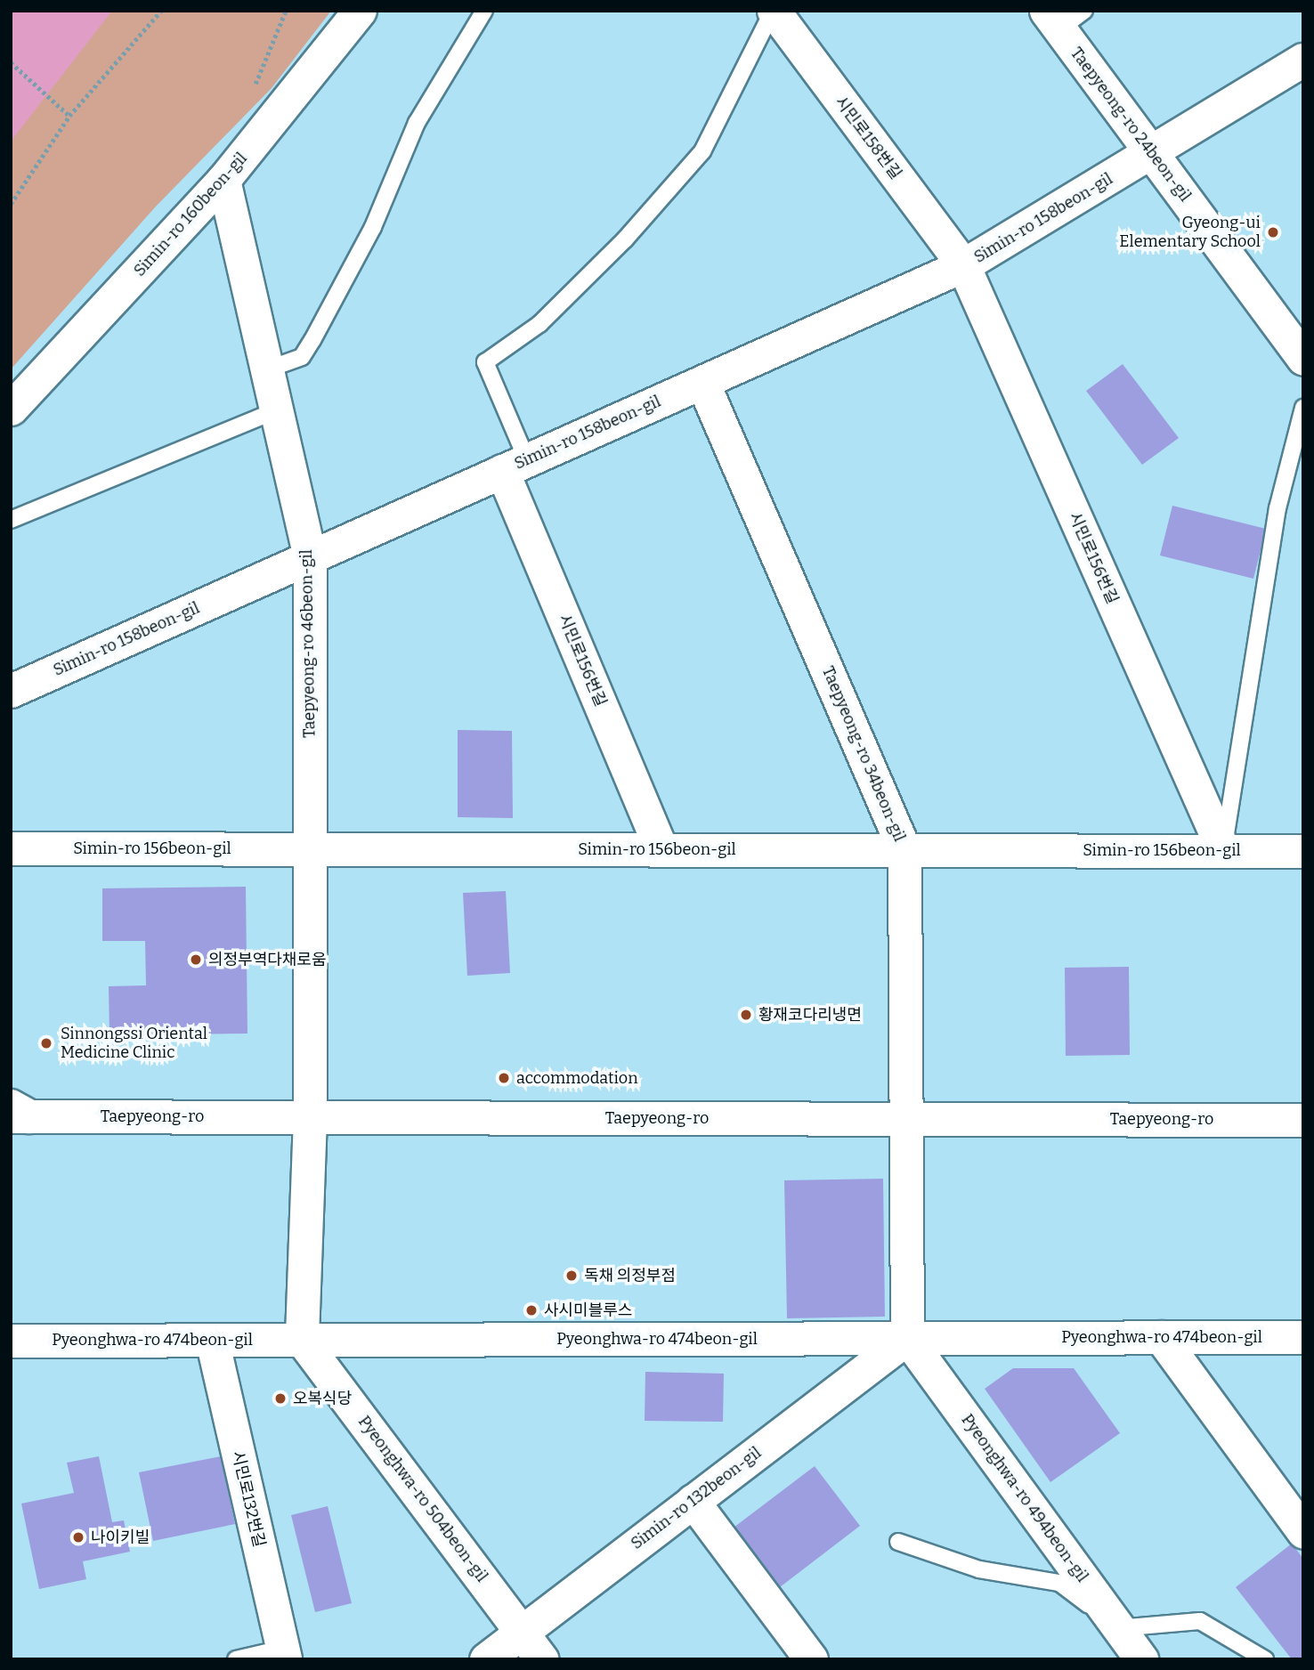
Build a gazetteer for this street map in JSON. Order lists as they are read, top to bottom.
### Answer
{
  "streets": {
    "street": [
      "Taepyeong-ro 24beon-gil",
      "시민로158번길",
      "Simin-ro 160beon-gil",
      "Simin-ro 158beon-gil",
      "시민로156번길",
      "Taepyeong-ro 46beon-gil",
      "Taepyeong-ro 34beon-gil",
      "Simin-ro 156beon-gil",
      "Taepyeong-ro",
      "Pyeonghwa-ro 474beon-gil",
      "Simin-ro 132beon-gil",
      "Pyeonghwa-ro 494beon-gil",
      "시민로132번길",
      "Pyeonghwa-ro 504beon-gil"
    ]
  },
  "crossings": [
    ["Taepyeong-ro 24beon-gil", "Simin-ro 158beon-gil"],
    ["시민로158번길", "Simin-ro 158beon-gil"],
    ["시민로158번길", "시민로156번길"],
    ["Simin-ro 160beon-gil", "Taepyeong-ro 46beon-gil"],
    ["Simin-ro 158beon-gil", "시민로156번길"],
    ["Simin-ro 158beon-gil", "Taepyeong-ro 46beon-gil"],
    ["Simin-ro 158beon-gil", "Taepyeong-ro 34beon-gil"],
    ["시민로156번길", "Simin-ro 156beon-gil"],
    ["Taepyeong-ro 46beon-gil", "Simin-ro 156beon-gil"],
    ["Taepyeong-ro 46beon-gil", "Taepyeong-ro"],
    ["Taepyeong-ro 46beon-gil", "Pyeonghwa-ro 474beon-gil"],
    ["Taepyeong-ro 46beon-gil", "Pyeonghwa-ro 504beon-gil"],
    ["Taepyeong-ro 34beon-gil", "Simin-ro 156beon-gil"],
    ["Taepyeong-ro 34beon-gil", "Taepyeong-ro"],
    ["Taepyeong-ro 34beon-gil", "Pyeonghwa-ro 474beon-gil"],
    ["Taepyeong-ro 34beon-gil", "Simin-ro 132beon-gil"],
    ["Taepyeong-ro 34beon-gil", "Pyeonghwa-ro 494beon-gil"],
    ["Pyeonghwa-ro 474beon-gil", "Simin-ro 132beon-gil"],
    ["Pyeonghwa-ro 474beon-gil", "Pyeonghwa-ro 494beon-gil"],
    ["Pyeonghwa-ro 474beon-gil", "시민로132번길"],
    ["Pyeonghwa-ro 474beon-gil", "Pyeonghwa-ro 504beon-gil"],
    ["Simin-ro 132beon-gil", "Pyeonghwa-ro 494beon-gil"],
    ["Simin-ro 132beon-gil", "Pyeonghwa-ro 504beon-gil"]
  ],
  "places": [
    "Gyeong-ui Elementary School",
    "의정부역다채로움",
    "황재코다리냉면",
    "Sinnongssi Oriental Medicine Clinic",
    "accommodation",
    "독채 의정부점",
    "사시미블루스",
    "오복식당",
    "나이키빌"
  ]
}
